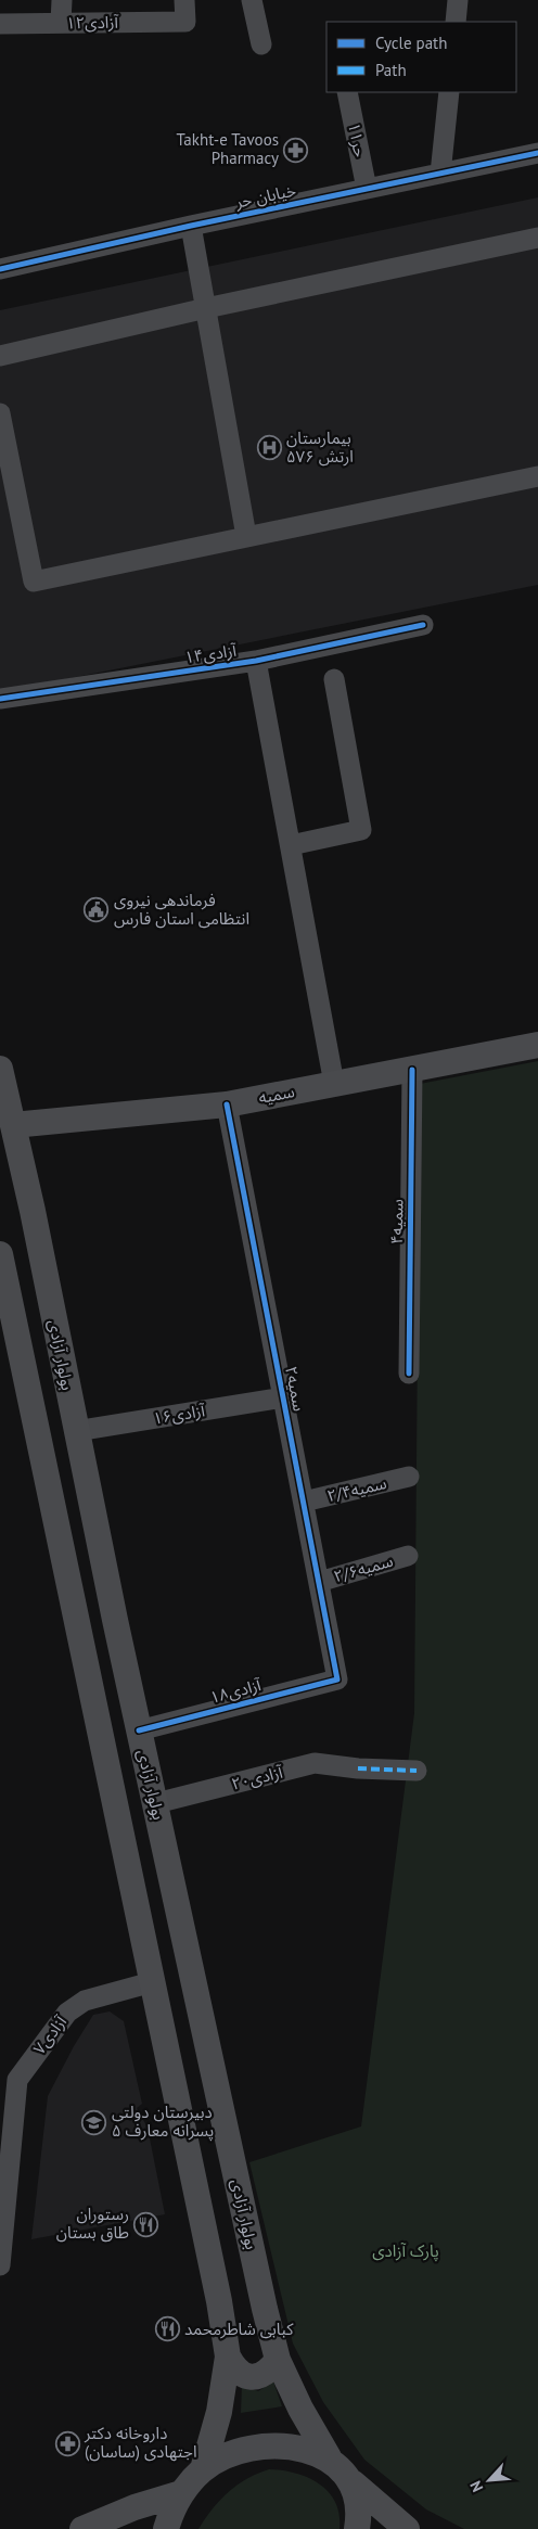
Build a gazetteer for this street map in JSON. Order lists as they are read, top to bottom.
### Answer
{
  "streets": {
    "main road": ["سمیه", "بولوار آزادی"],
    "street": [
      "آزادی۱۲",
      "حر۱۱",
      "خیابان حر",
      "آزادی۱۴",
      "سمیه۴",
      "۲سمیه",
      "آزادی۱۶",
      "سمیه۲/۴",
      "سمیه۲/۶",
      "آزادی۱۸",
      "آزادی۲۰",
      "آزادی۷"
    ]
  },
  "crossings": [
    ["حر۱۱", "خیابان حر"],
    ["سمیه", "سمیه۴"],
    ["سمیه", "بولوار آزادی"],
    ["سمیه", "۲سمیه"],
    ["بولوار آزادی", "آزادی۱۶"],
    ["بولوار آزادی", "آزادی۱۸"],
    ["بولوار آزادی", "آزادی۲۰"],
    ["۲سمیه", "آزادی۱۶"],
    ["۲سمیه", "سمیه۲/۴"],
    ["۲سمیه", "سمیه۲/۶"],
    ["۲سمیه", "آزادی۱۸"]
  ],
  "parks": ["پارک آزادی"],
  "places": {
    "pharmacy": ["Takht-e Tavoos Pharmacy", "داروخانه دکتر اجتهادی (ساسان)"],
    "hospital": ["بیمارستان ۵۷۶ ارتش"],
    "public building": ["فرماندهی نیروی انتظامی استان فارس"],
    "school or university": ["دبیرستان دولتی پسرانه معارف ۵"],
    "restaurant": ["رستوران طاق بستان", "کبابی شاطرمحمد"]
  },
  "legend": ["Cycle path", "Path"],
  "north": "bottom left"
}
